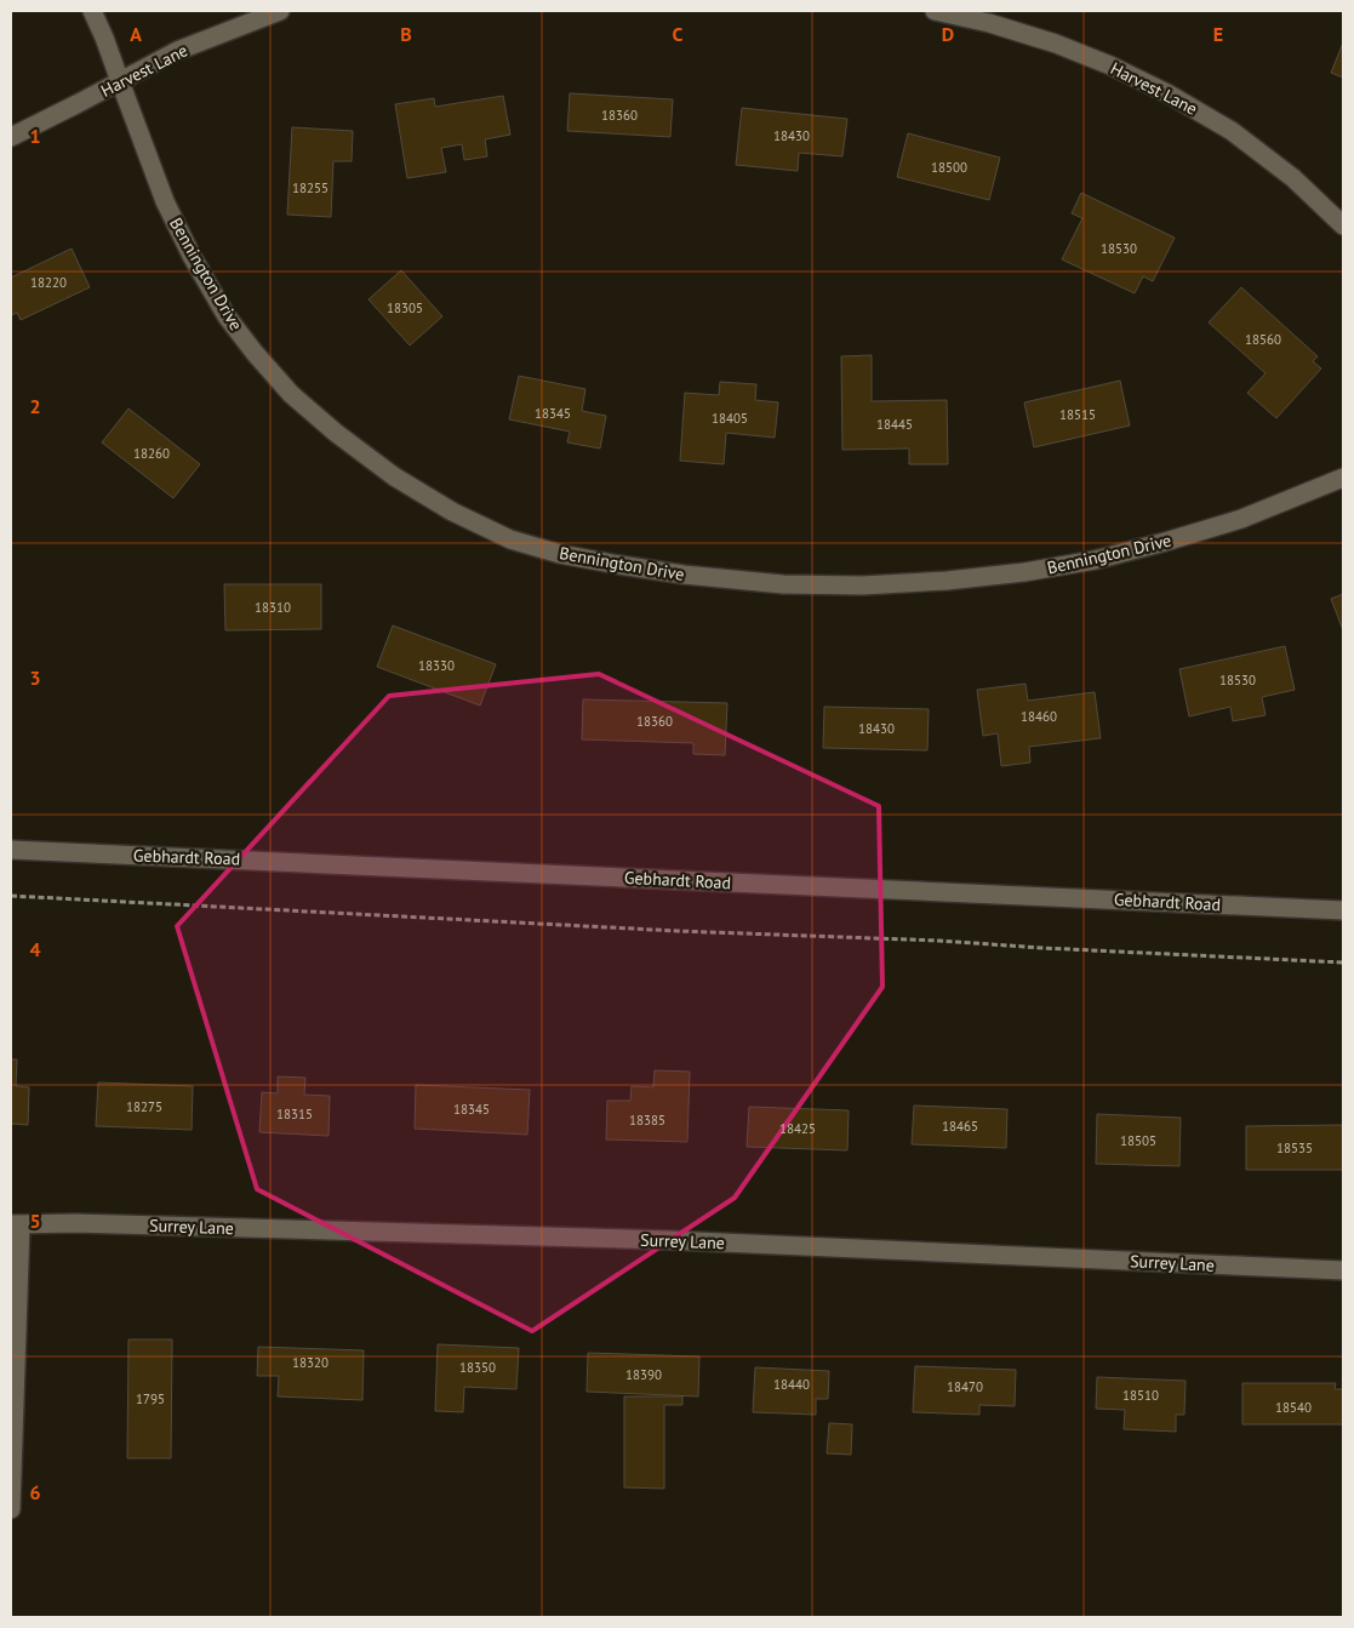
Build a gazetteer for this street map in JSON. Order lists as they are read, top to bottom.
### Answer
{
  "streets": {
    "street": [
      "Harvest Lane",
      "Bennington Drive",
      "Gebhardt Road",
      "Surrey Lane"
    ]
  },
  "crossings": [
    ["Harvest Lane", "Bennington Drive"]
  ],
  "house_numbers": [
    "18360",
    "18430",
    "18500",
    "18255",
    "18530",
    "18220",
    "18305",
    "18560",
    "18345",
    "18515",
    "18405",
    "18445",
    "18260",
    "18310",
    "18330",
    "18530",
    "18460",
    "18360",
    "18430",
    "18275",
    "18345",
    "18315",
    "18385",
    "18465",
    "18425",
    "18505",
    "18535",
    "18320",
    "18350",
    "18390",
    "18440",
    "18470",
    "18510",
    "1795",
    "18540"
  ],
  "grid": {
    "columns": [
      "A",
      "B",
      "C",
      "D",
      "E"
    ],
    "rows": [
      "1",
      "2",
      "3",
      "4",
      "5",
      "6"
    ]
  }
}
